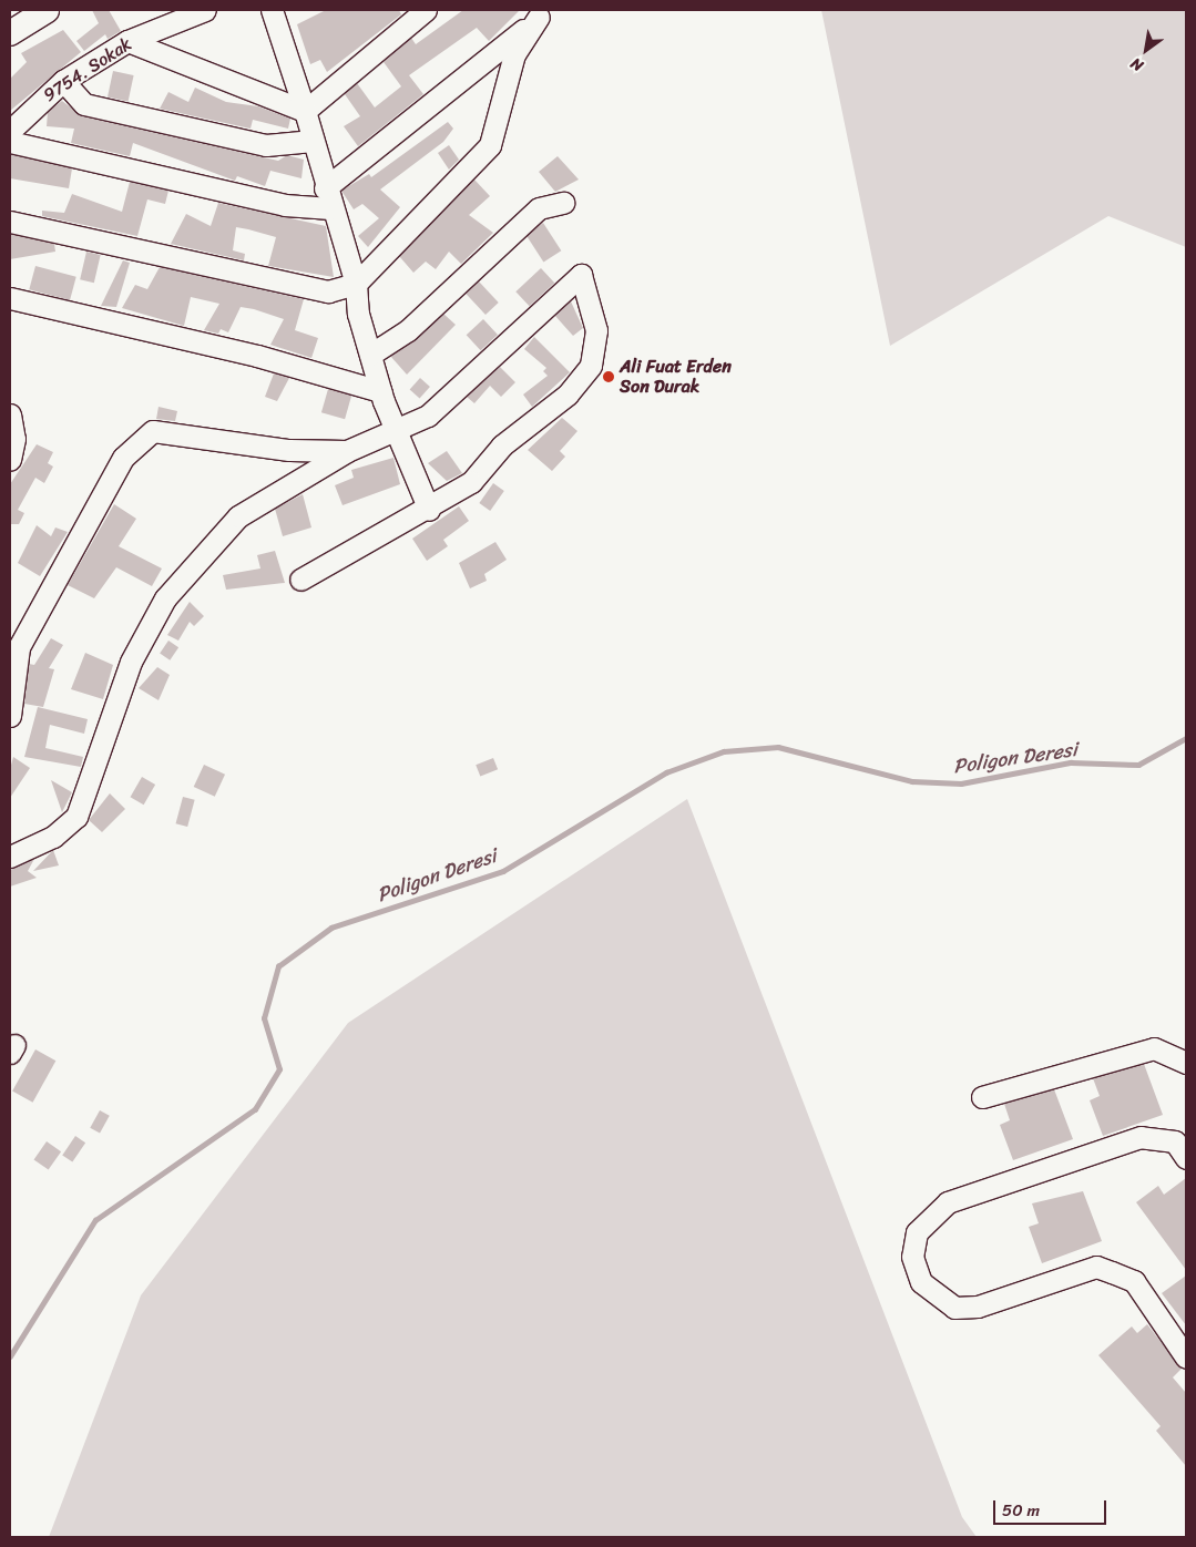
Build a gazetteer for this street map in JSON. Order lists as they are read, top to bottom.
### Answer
{
  "streets": {
    "street": ["9754. Sokak"]
  },
  "water": ["Poligon Deresi"],
  "places": ["Ali Fuat Erden Son Durak"],
  "scale_bar": "50 m",
  "north": "bottom left"
}
